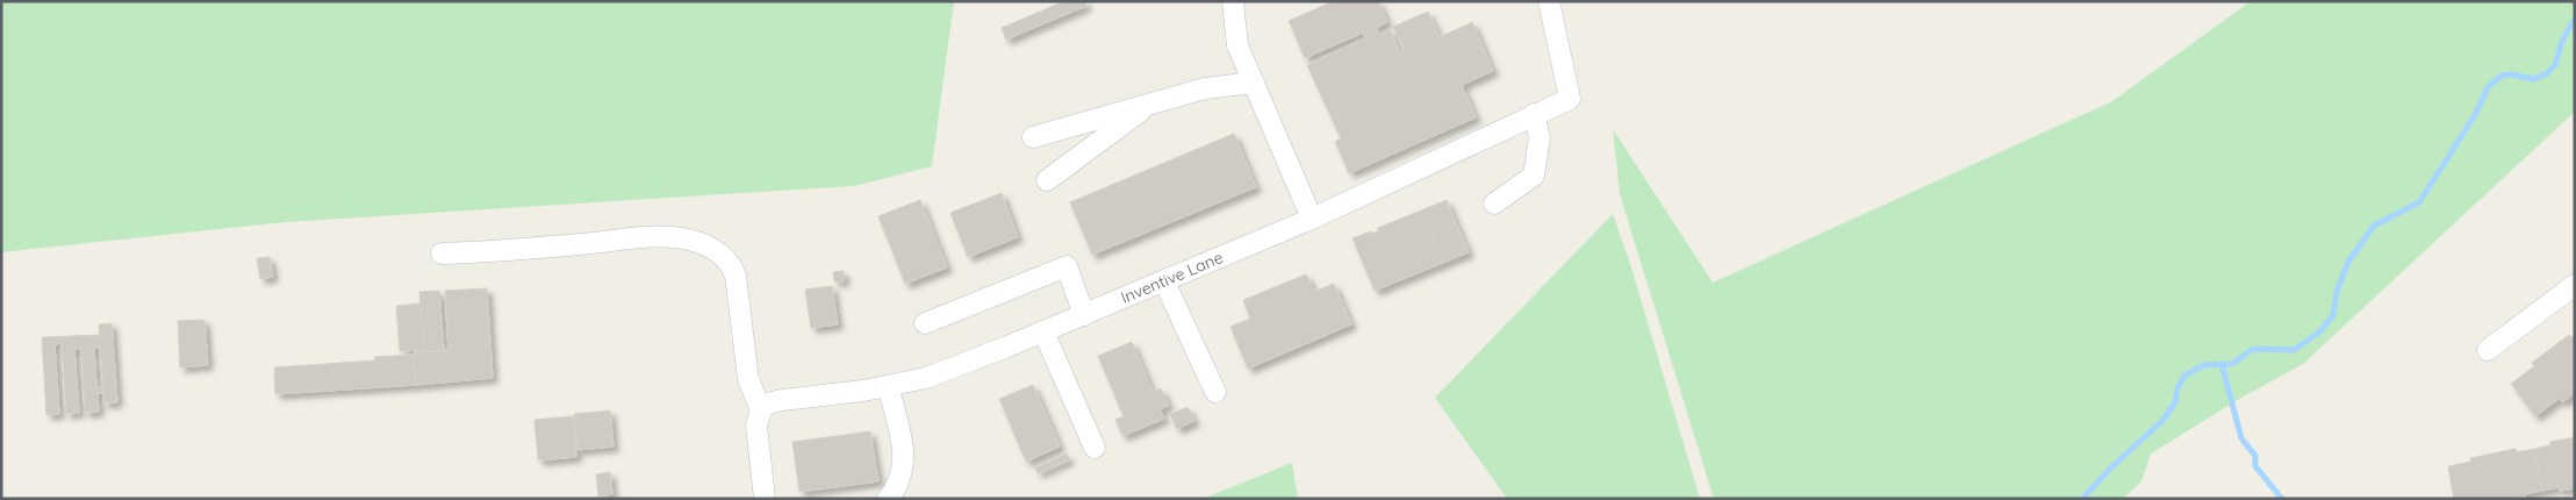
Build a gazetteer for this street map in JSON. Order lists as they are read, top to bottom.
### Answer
{
  "streets": {
    "street": ["Inventive Lane"]
  }
}
